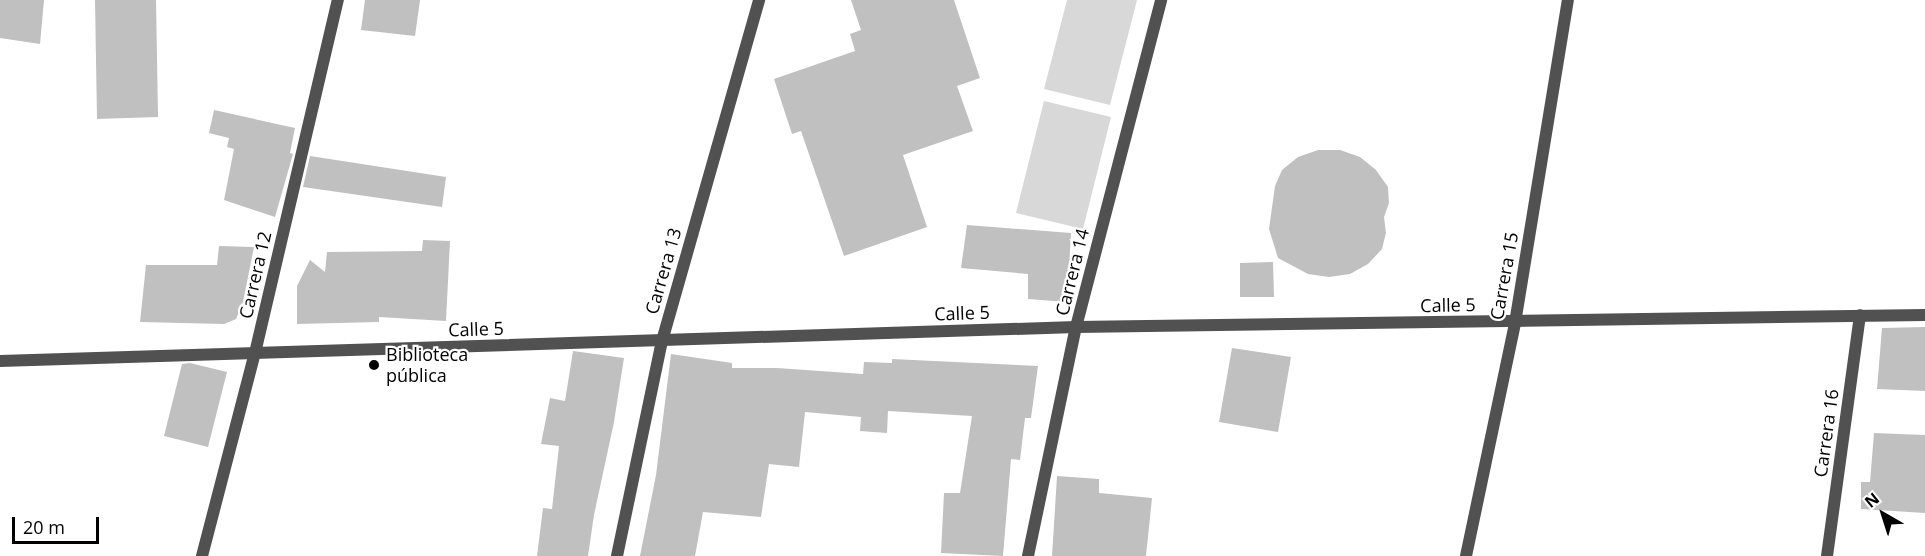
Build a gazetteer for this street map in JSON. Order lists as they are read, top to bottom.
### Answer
{
  "streets": {
    "street": [
      "Carrera 13",
      "Carrera 14",
      "Carrera 12",
      "Carrera 15",
      "Calle 5",
      "Carrera 16"
    ]
  },
  "crossings": [
    ["Carrera 13", "Calle 5"],
    ["Carrera 14", "Calle 5"],
    ["Carrera 12", "Calle 5"],
    ["Carrera 15", "Calle 5"],
    ["Calle 5", "Carrera 16"]
  ],
  "places": ["Biblioteca pública"],
  "scale_bar": "20 m",
  "north": "top left"
}
